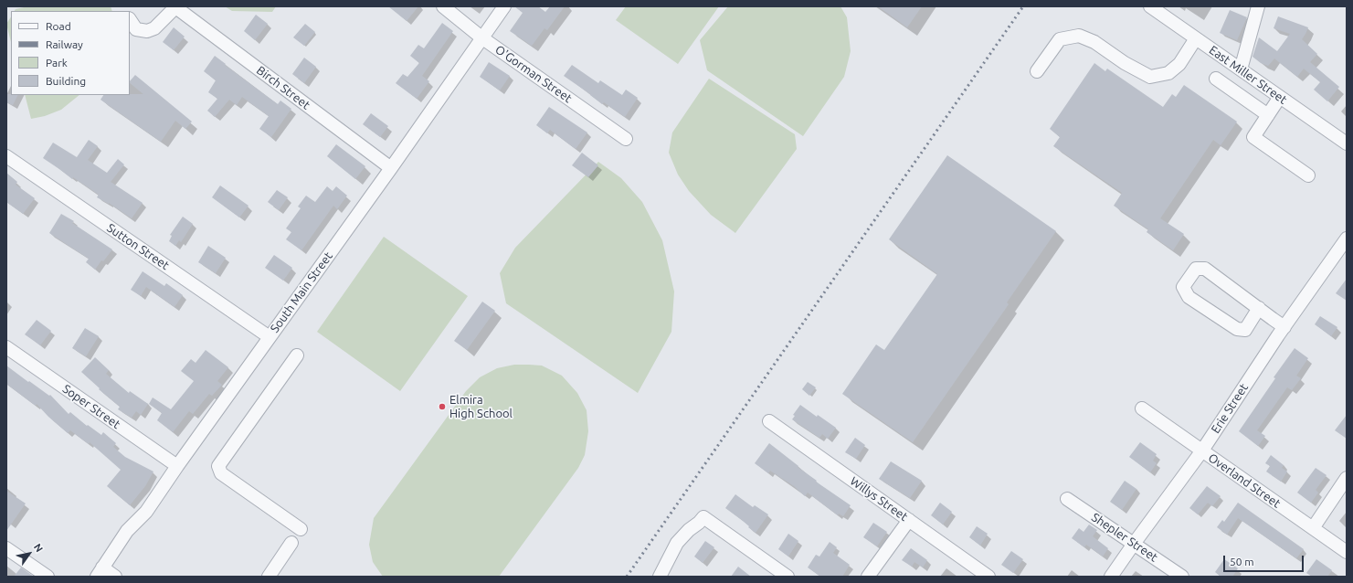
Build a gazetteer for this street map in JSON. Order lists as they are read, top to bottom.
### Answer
{
  "streets": {
    "street": [
      "O'Gorman Street",
      "East Miller Street",
      "Birch Street",
      "Sutton Street",
      "South Main Street",
      "Soper Street",
      "Erie Street",
      "Overland Street",
      "Willys Street",
      "Shepler Street"
    ]
  },
  "crossings": [
    ["O'Gorman Street", "South Main Street"],
    ["Birch Street", "South Main Street"],
    ["Sutton Street", "South Main Street"],
    ["South Main Street", "Soper Street"],
    ["Erie Street", "Overland Street"],
    ["Erie Street", "Shepler Street"]
  ],
  "places": ["Elmira High School"],
  "legend": [
    "Road",
    "Railway",
    "Park",
    "Building"
  ],
  "scale_bar": "50 m",
  "north": "top right"
}
